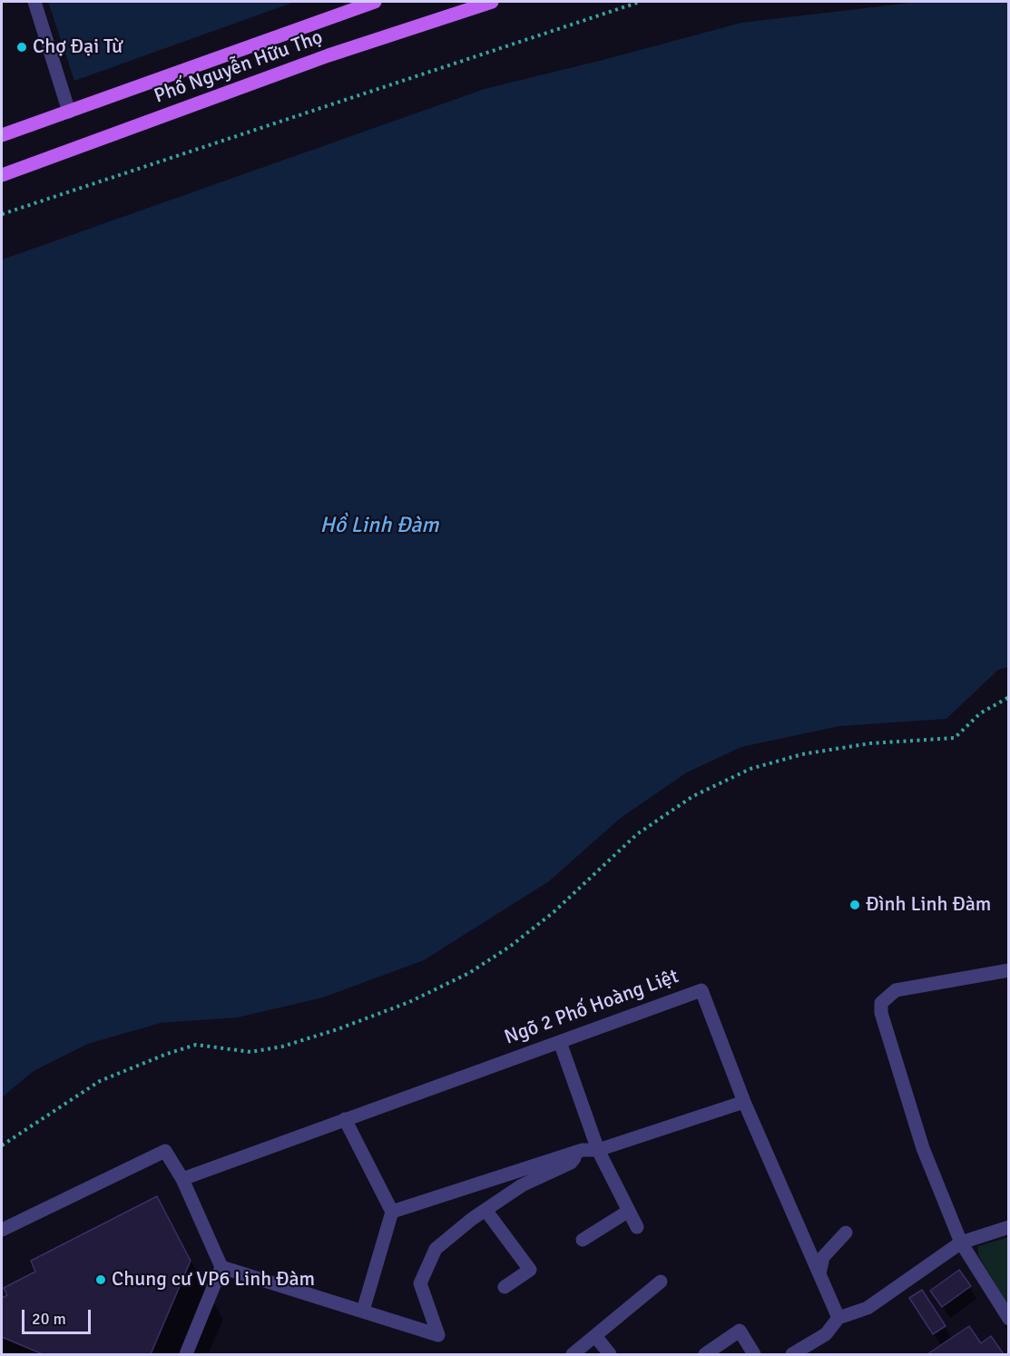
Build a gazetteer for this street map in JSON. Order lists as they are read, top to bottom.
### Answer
{
  "streets": {
    "main road": ["Phố Nguyễn Hữu Thọ"],
    "street": ["Ngõ 2 Phố Hoàng Liệt"]
  },
  "water": ["Hồ Linh Đàm"],
  "places": ["Chợ Đại Từ", "Đình Linh Đàm", "Chung cư VP6 Linh Đàm"],
  "scale_bar": "20 m"
}
